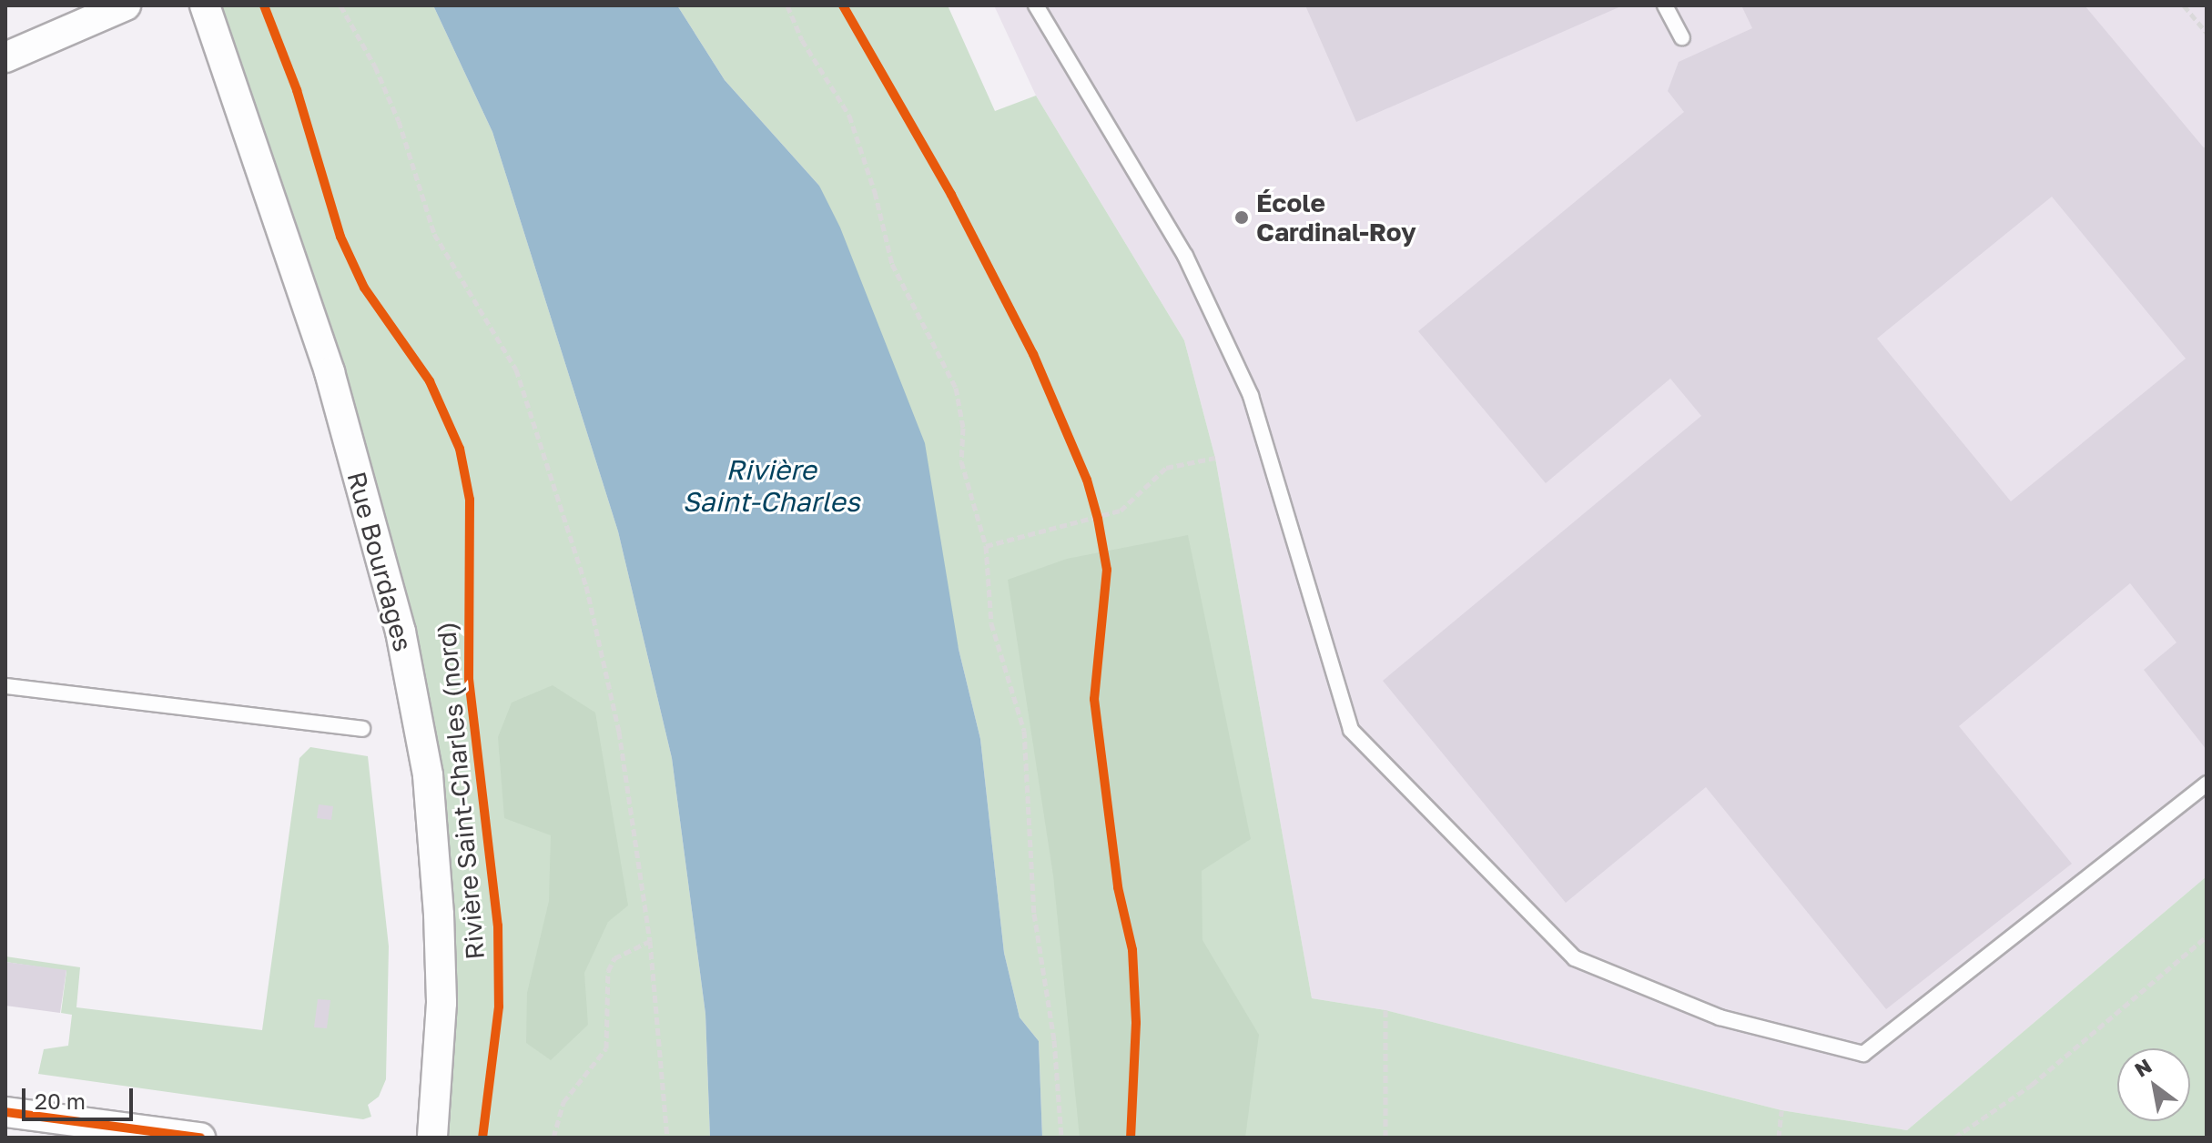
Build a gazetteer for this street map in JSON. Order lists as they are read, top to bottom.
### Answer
{
  "streets": {
    "street": ["Rue Bourdages"],
    "cycle path": ["Rivière Saint-Charles (nord)"]
  },
  "water": ["Rivière Saint-Charles"],
  "places": ["École Cardinal-Roy"],
  "scale_bar": "20 m",
  "north": "top left"
}
